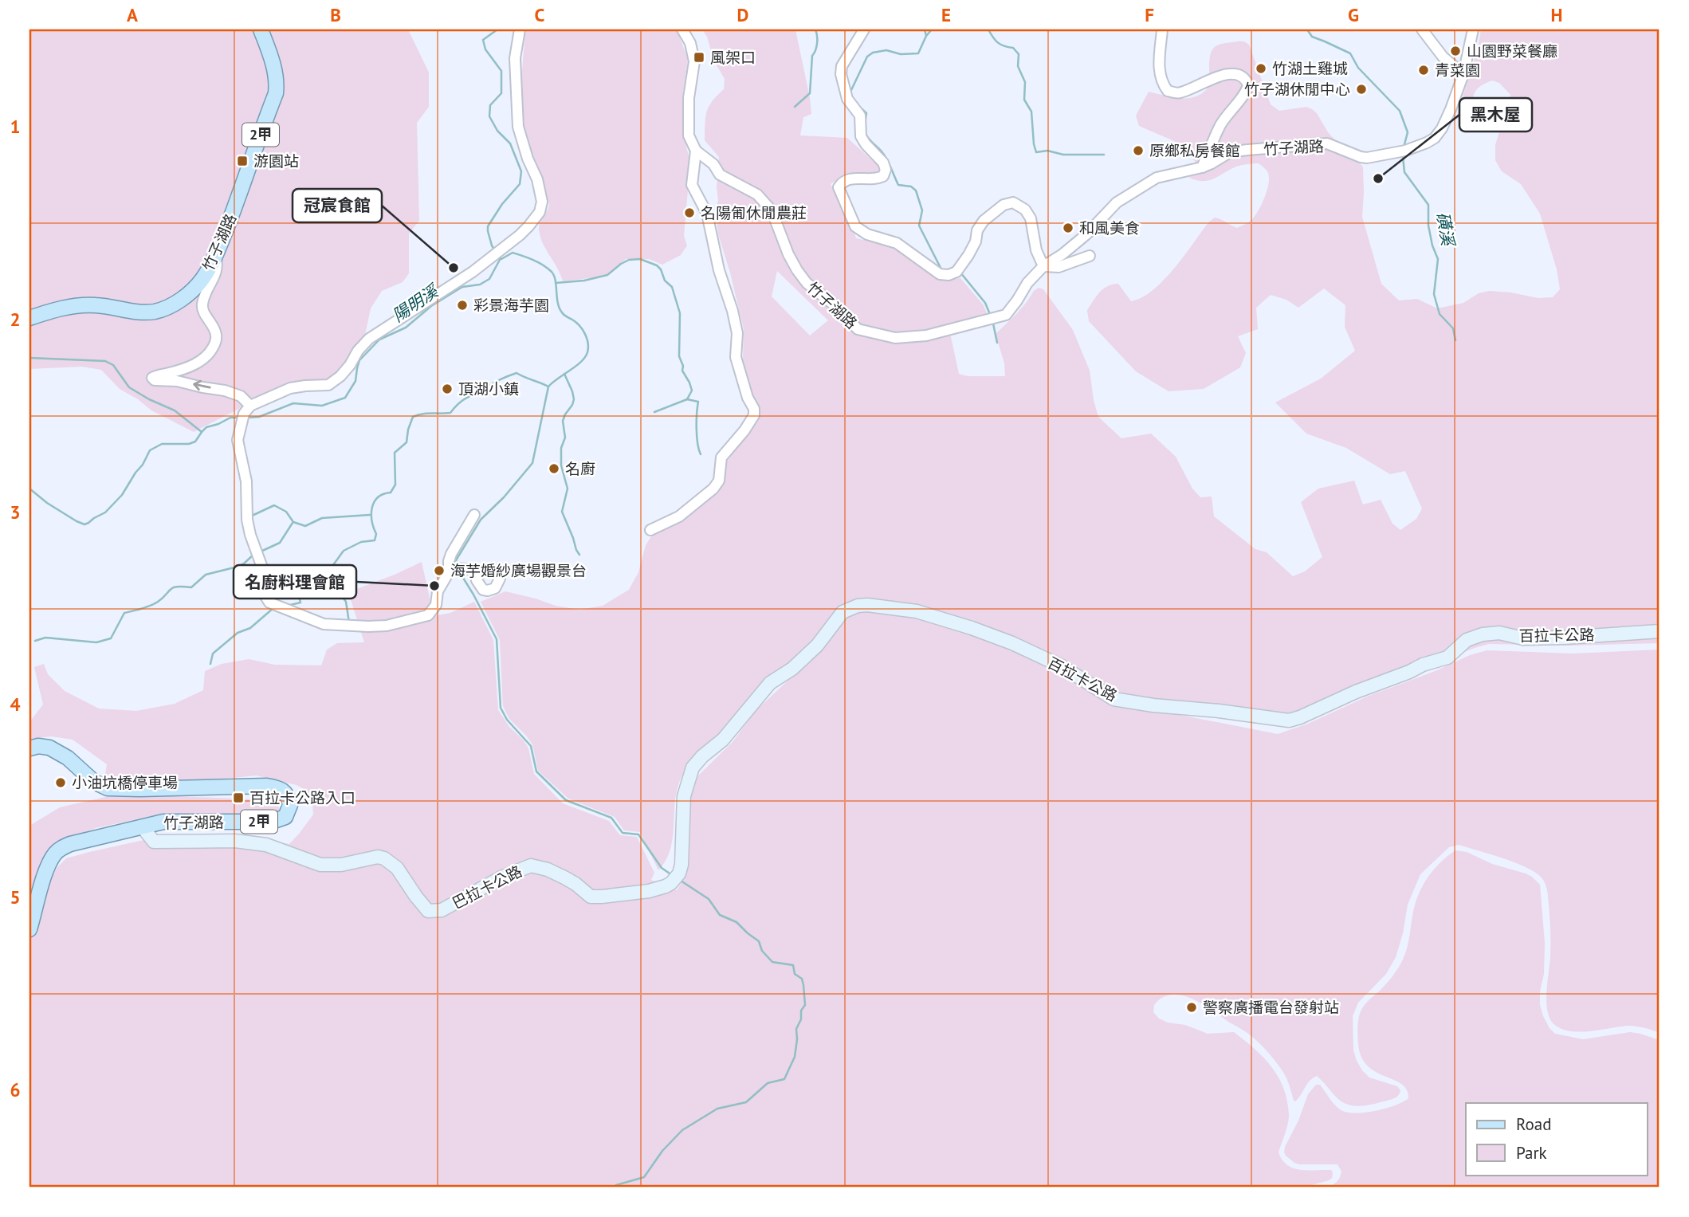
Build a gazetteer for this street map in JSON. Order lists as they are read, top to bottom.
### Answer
{
  "streets": {
    "main road": [
      "2甲",
      "竹子湖路",
      "百拉卡公路",
      "巴拉卡公路"
    ]
  },
  "crossings": [
    ["竹子湖路", "巴拉卡公路"],
    ["百拉卡公路", "巴拉卡公路"]
  ],
  "water": ["磺溪", "陽明溪"],
  "places": {
    "other": [
      "山園野菜餐廳",
      "竹湖土雞城",
      "青菜園",
      "竹子湖休閒中心",
      "原鄉私房餐館",
      "黑木屋",
      "名陽匍休閒農莊",
      "和風美食",
      "冠宸食館",
      "彩景海芋園",
      "頂湖小鎮",
      "名廚",
      "海芋婚紗廣場觀景台",
      "名廚料理會館",
      "小油坑橋停車場",
      "警察廣播電台發射站"
    ],
    "transit": ["風架口", "游園站", "百拉卡公路入口"]
  },
  "legend": ["Road", "Park"],
  "grid": {
    "columns": [
      "A",
      "B",
      "C",
      "D",
      "E",
      "F",
      "G",
      "H"
    ],
    "rows": [
      "1",
      "2",
      "3",
      "4",
      "5",
      "6"
    ]
  }
}
